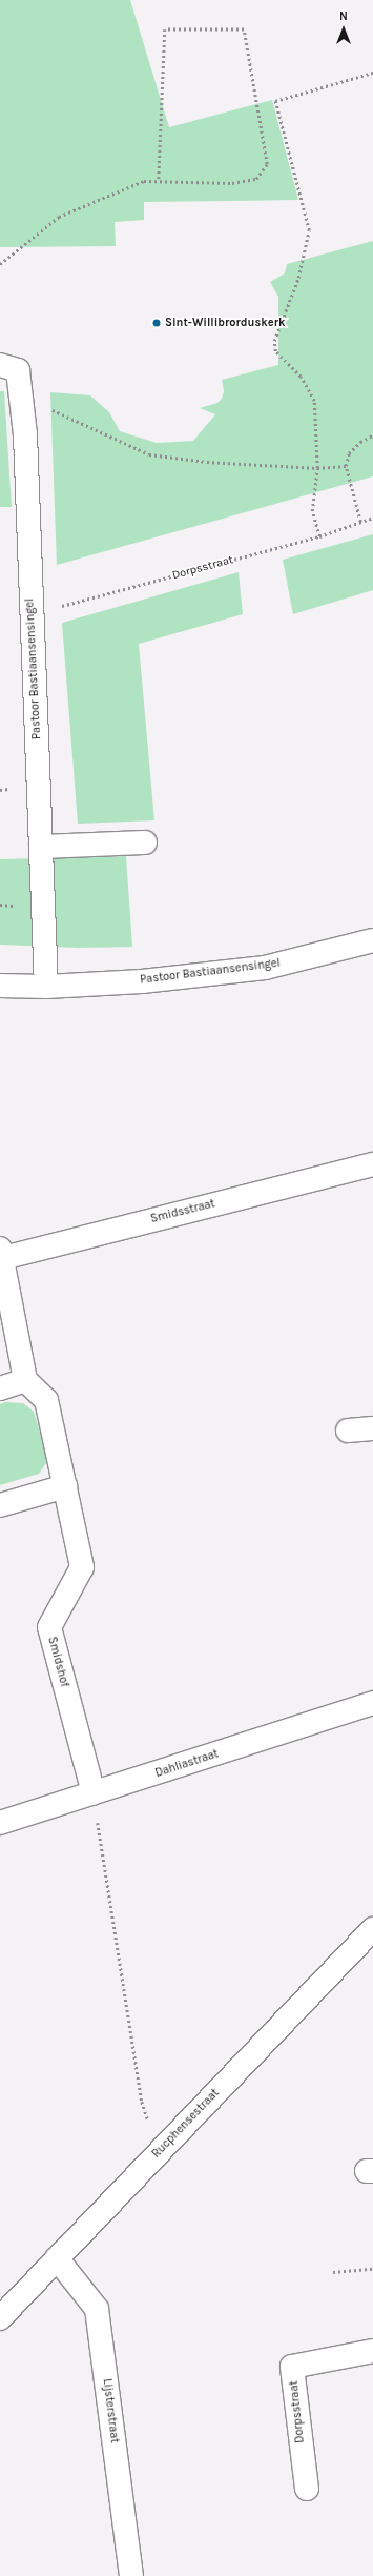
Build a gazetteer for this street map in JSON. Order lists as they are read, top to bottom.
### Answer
{
  "streets": {
    "street": [
      "Dorpsstraat",
      "Pastoor Bastiaansensingel",
      "Smidsstraat",
      "Smidshof",
      "Dahliastraat",
      "Rucphensestraat",
      "Lijsterstraat"
    ]
  },
  "crossings": [
    ["Dorpsstraat", "Pastoor Bastiaansensingel"],
    ["Smidshof", "Dahliastraat"],
    ["Rucphensestraat", "Lijsterstraat"]
  ],
  "places": ["Sint-Willibrorduskerk"],
  "north": "top"
}
